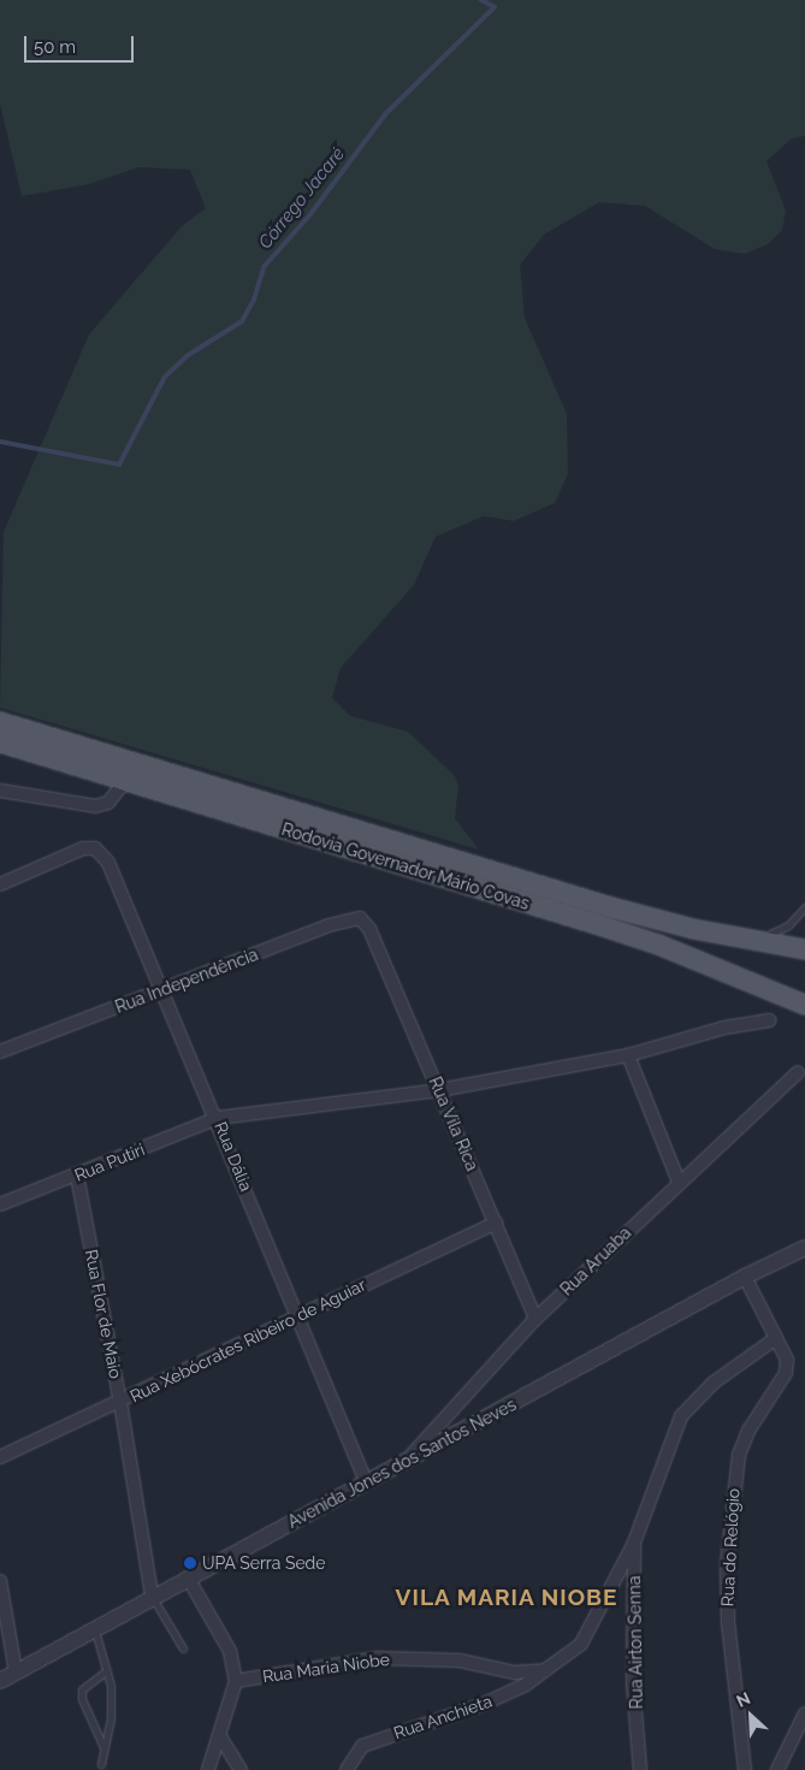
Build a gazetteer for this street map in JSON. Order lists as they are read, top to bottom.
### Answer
{
  "streets": {
    "main road": ["Rodovia Governador Mário Covas"],
    "street": [
      "Rua Independência",
      "Rua Vila Rica",
      "Rua Dália",
      "Rua Putiri",
      "Rua Aruaba",
      "Rua Flor de Maio",
      "Rua Xebócrates Ribeiro de Aguiar",
      "Avenida Jones dos Santos Neves",
      "Rua do Relógio",
      "Rua Airton Senna",
      "Rua Maria Niobe",
      "Rua Anchieta"
    ]
  },
  "crossings": [
    ["Rua Independência", "Rua Vila Rica"],
    ["Rua Independência", "Rua Dália"],
    ["Rua Vila Rica", "Rua Putiri"],
    ["Rua Vila Rica", "Rua Aruaba"],
    ["Rua Vila Rica", "Rua Xebócrates Ribeiro de Aguiar"],
    ["Rua Dália", "Rua Putiri"],
    ["Rua Dália", "Rua Xebócrates Ribeiro de Aguiar"],
    ["Rua Dália", "Avenida Jones dos Santos Neves"],
    ["Rua Putiri", "Rua Flor de Maio"],
    ["Rua Aruaba", "Avenida Jones dos Santos Neves"],
    ["Rua Flor de Maio", "Rua Xebócrates Ribeiro de Aguiar"],
    ["Rua Flor de Maio", "Avenida Jones dos Santos Neves"],
    ["Avenida Jones dos Santos Neves", "Rua do Relógio"],
    ["Rua do Relógio", "Rua Airton Senna"],
    ["Rua Maria Niobe", "Rua Anchieta"]
  ],
  "districts": ["VILA MARIA NIOBE"],
  "water": ["Córrego Jacaré"],
  "places": ["UPA Serra Sede"],
  "scale_bar": "50 m",
  "north": "top left"
}
